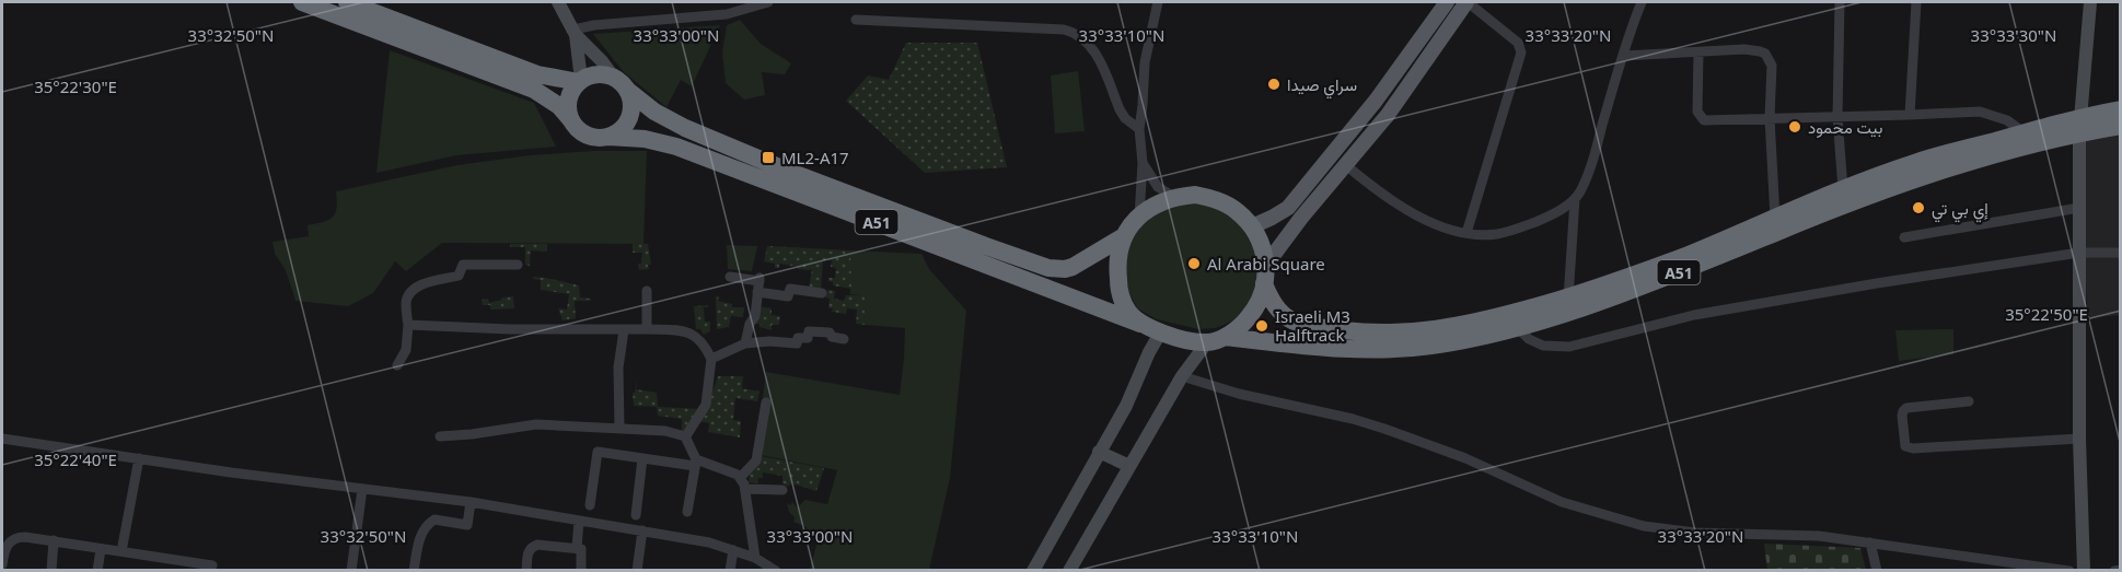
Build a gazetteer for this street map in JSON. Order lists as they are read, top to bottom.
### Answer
{
  "streets": {
    "highway": ["A51"]
  },
  "places": {
    "other": [
      "سراي صيدا",
      "بيت محمود",
      "إي بي تي",
      "Al Arabi Square",
      "Israeli M3 Halftrack"
    ],
    "transit": ["ML2-A17"]
  },
  "coordinates": [
    "33°33'20\"N",
    "33°32'50\"N",
    "33°33'00\"N",
    "33°33'10\"N",
    "33°33'30\"N",
    "35°22'30\"E",
    "35°22'50\"E",
    "35°22'40\"E"
  ]
}
